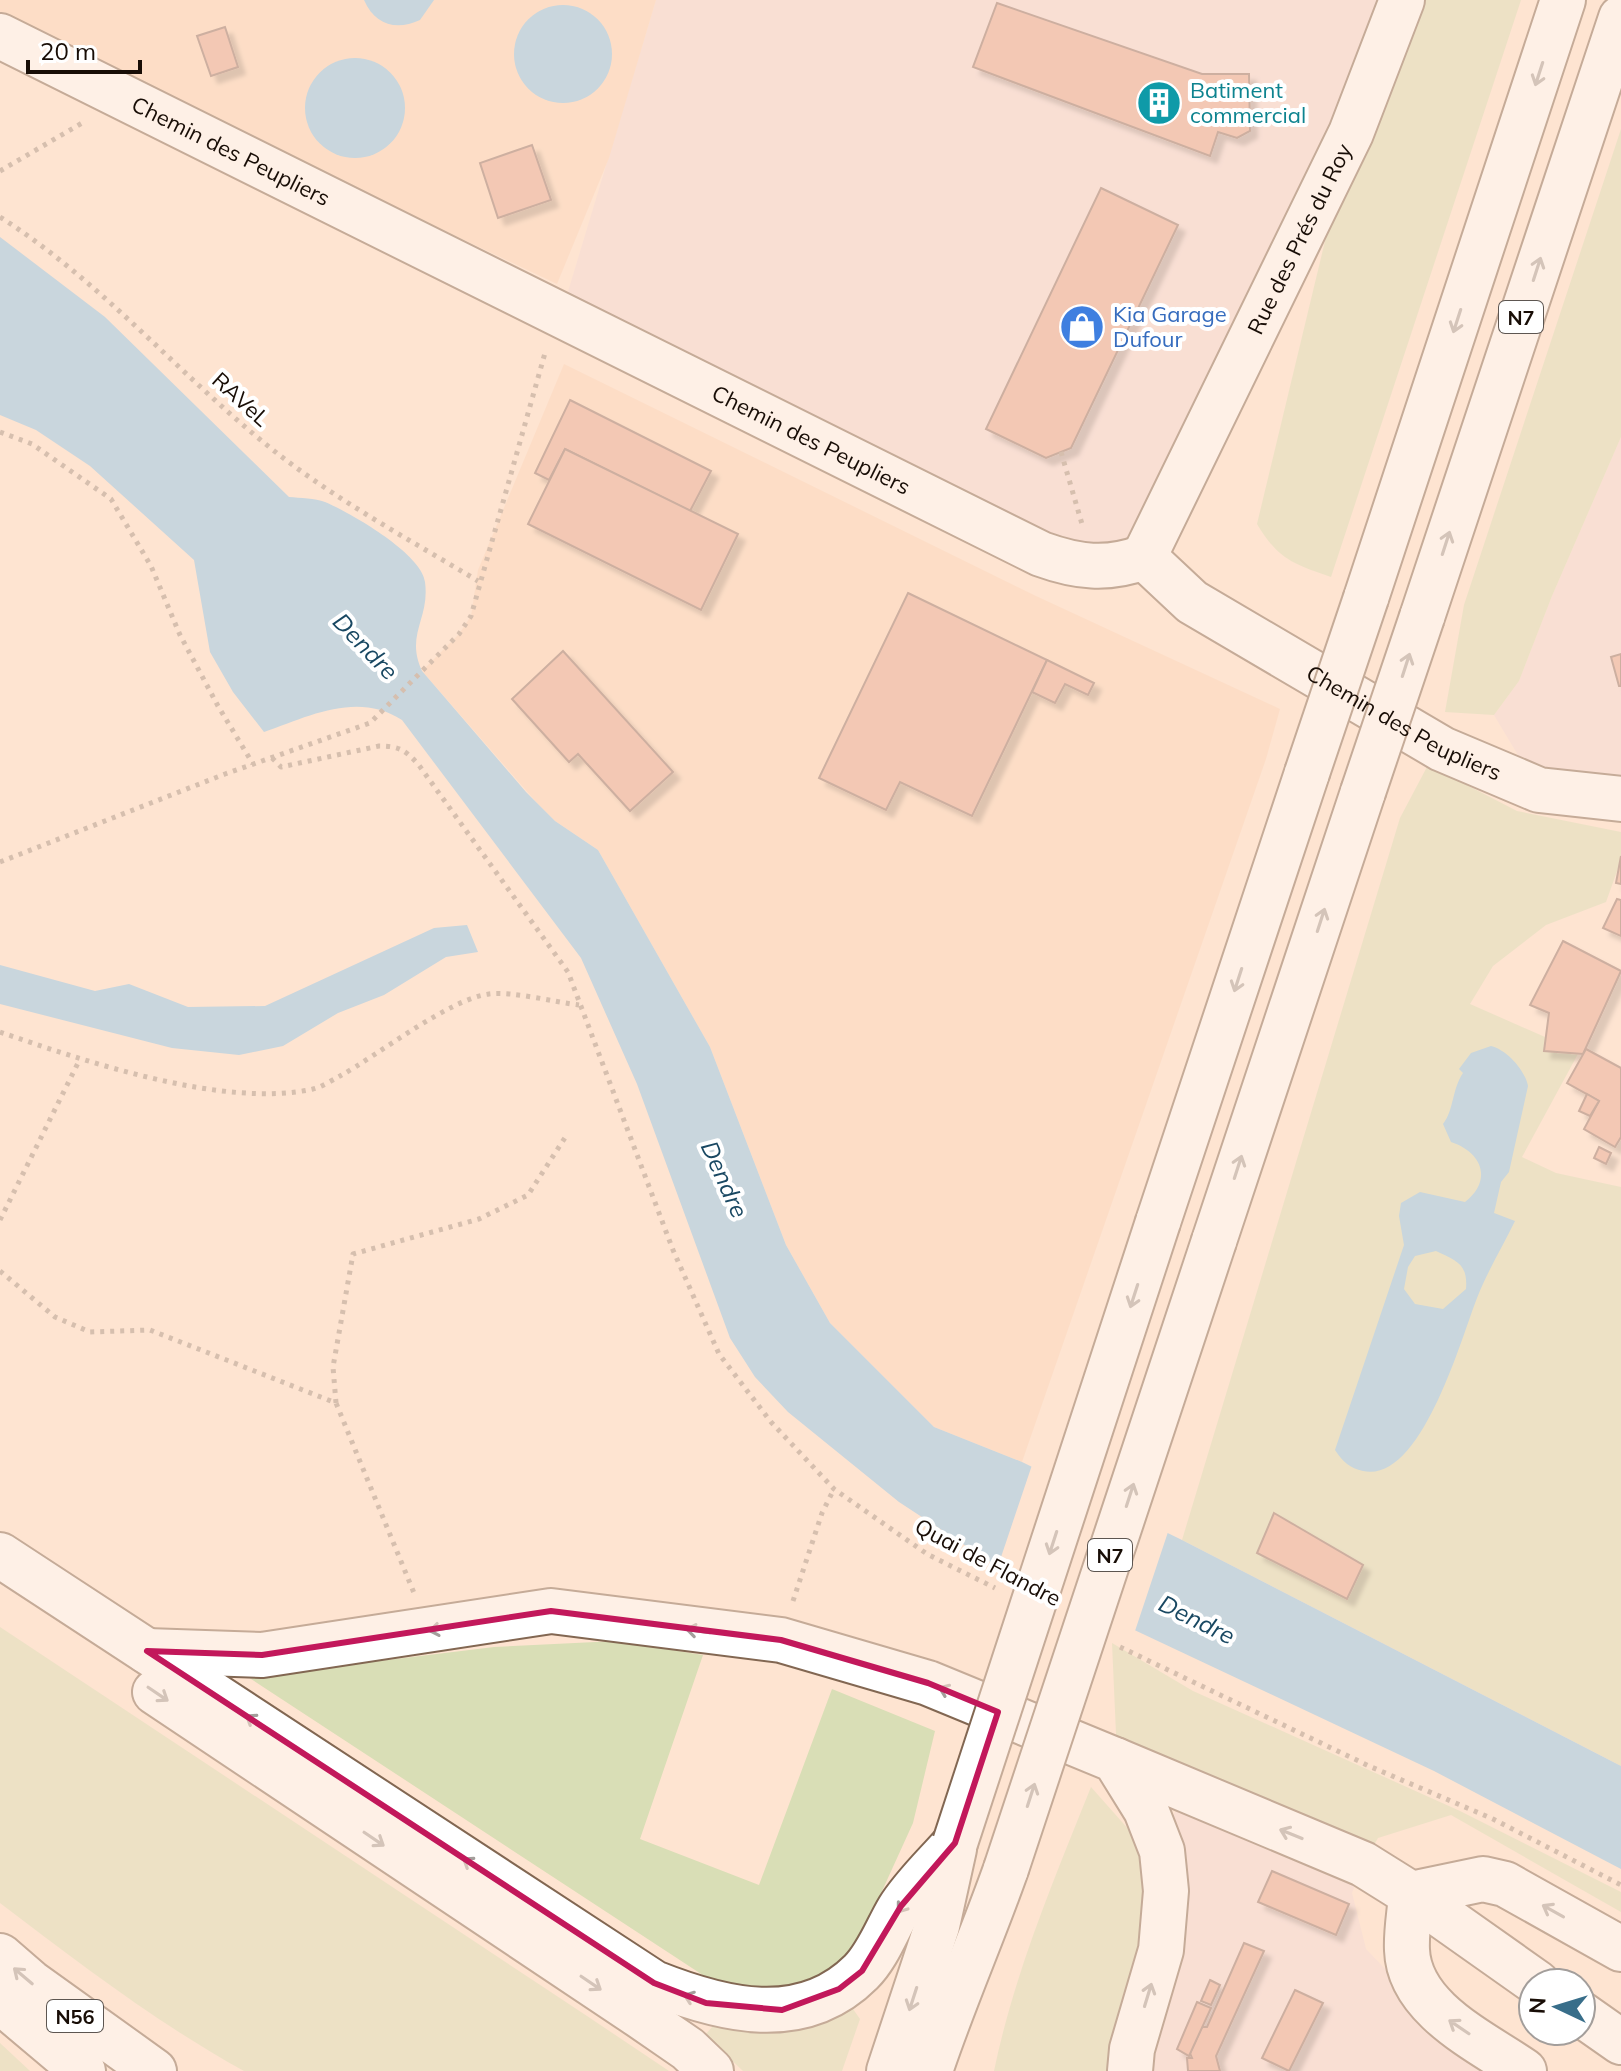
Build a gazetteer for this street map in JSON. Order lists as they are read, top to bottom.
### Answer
{
  "streets": {
    "main road": [
      "Chemin des Peupliers",
      "Rue des Prés du Roy",
      "N7",
      "N56"
    ],
    "path": ["RAVeL", "Quai de Flandre"]
  },
  "crossings": [
    ["Chemin des Peupliers", "Rue des Prés du Roy"]
  ],
  "water": ["Dendre"],
  "places": {
    "building": ["Batiment commercial"],
    "shop": ["Kia Garage Dufour"]
  },
  "scale_bar": "20 m",
  "north": "left"
}
